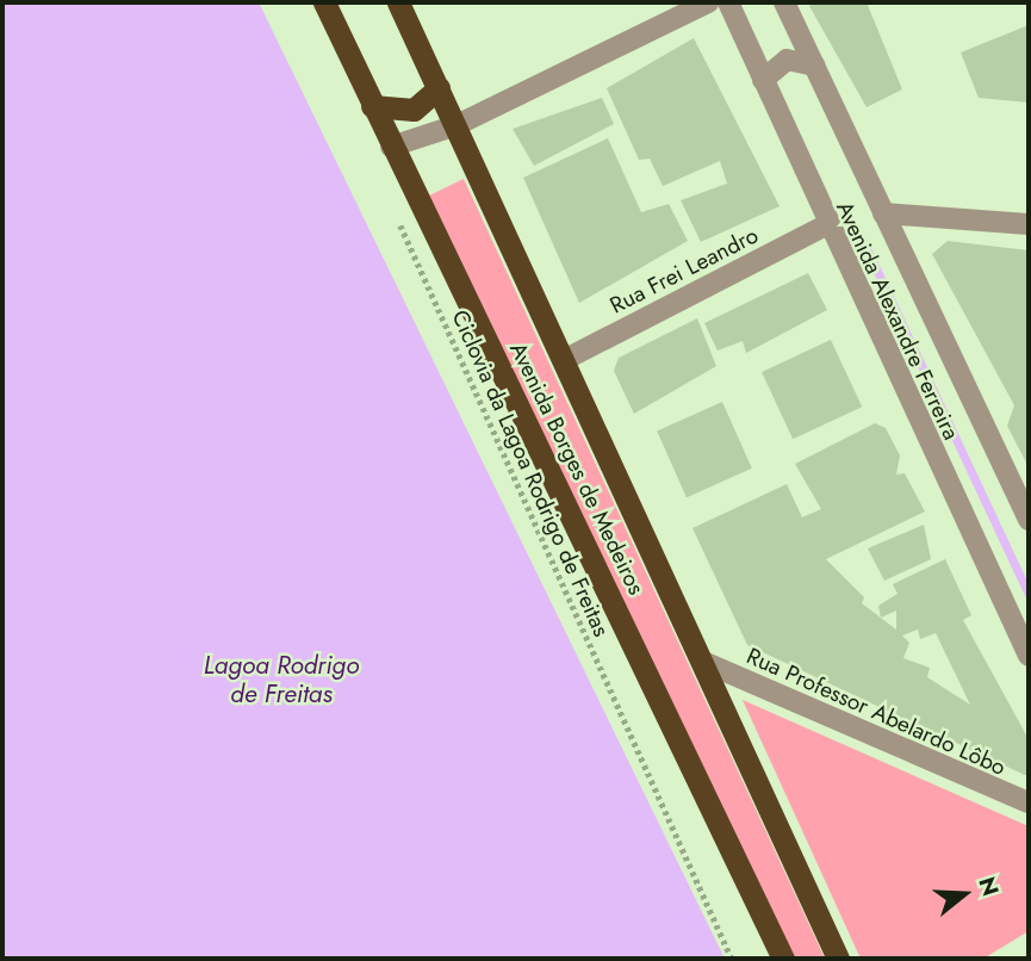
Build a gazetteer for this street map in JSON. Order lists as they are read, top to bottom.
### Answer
{
  "streets": {
    "highway": ["Avenida Borges de Medeiros"],
    "street": ["Rua Frei Leandro", "Avenida Alexandre Ferreira", "Rua Professor Abelardo Lôbo"],
    "path": ["Ciclovia da Lagoa Rodrigo de Freitas"]
  },
  "crossings": [
    ["Rua Frei Leandro", "Avenida Alexandre Ferreira"],
    ["Rua Frei Leandro", "Avenida Borges de Medeiros"],
    ["Avenida Borges de Medeiros", "Rua Professor Abelardo Lôbo"]
  ],
  "water": ["Lagoa Rodrigo de Freitas"],
  "north": "right"
}
